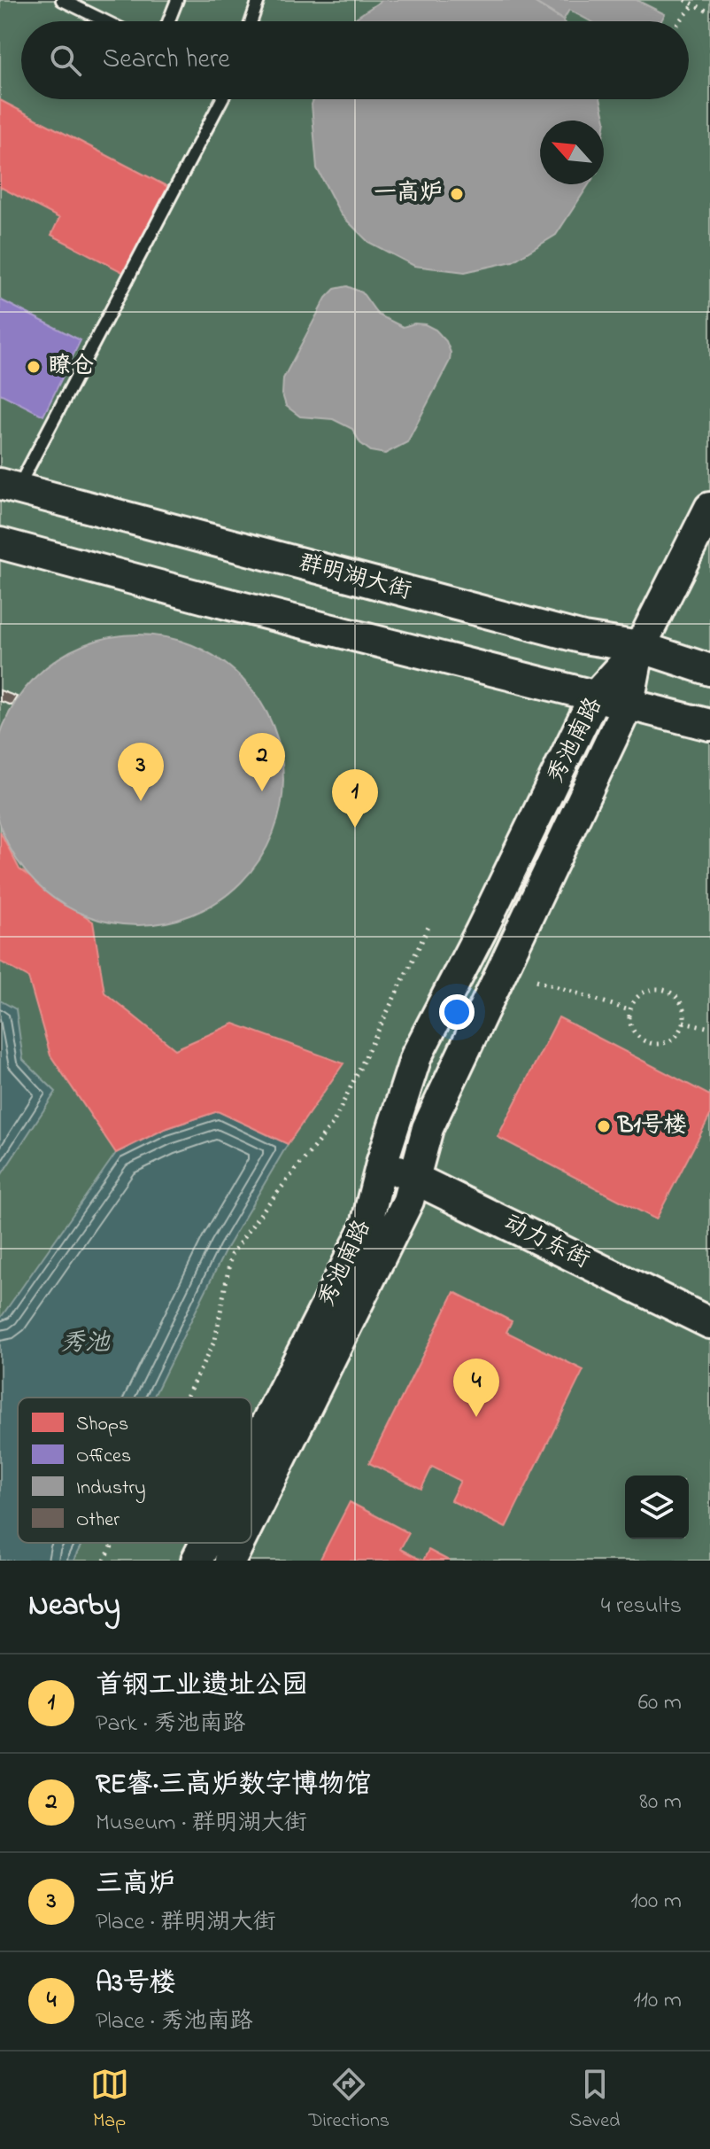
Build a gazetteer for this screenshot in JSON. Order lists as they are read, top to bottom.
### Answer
{
  "streets": {
    "street": ["群明湖大街", "秀池南路", "动力东街"]
  },
  "crossings": [
    ["群明湖大街", "秀池南路"],
    ["秀池南路", "动力东街"]
  ],
  "water": ["秀池"],
  "places": ["一高炉", "瞭仓", "B1号楼"],
  "legend": [
    "Shops",
    "Offices",
    "Industry",
    "Other"
  ],
  "north": "top left",
  "page": {
    "search": "Search here",
    "pins": [
      "2",
      "3",
      "1",
      "4"
    ],
    "heading": ["Nearby", "4 results"],
    "list": [
      {
        "mark": "1",
        "name": "首钢工业遗址公园",
        "note": "Park · 秀池南路",
        "value": "60 m"
      },
      {
        "mark": "2",
        "name": "RE睿·三高炉数字博物馆",
        "note": "Museum · 群明湖大街",
        "value": "80 m"
      },
      {
        "mark": "3",
        "name": "三高炉",
        "note": "Place · 群明湖大街",
        "value": "100 m"
      },
      {
        "mark": "4",
        "name": "A3号楼",
        "note": "Place · 秀池南路",
        "value": "110 m"
      }
    ],
    "nav": ["Map", "Directions", "Saved"]
  }
}
